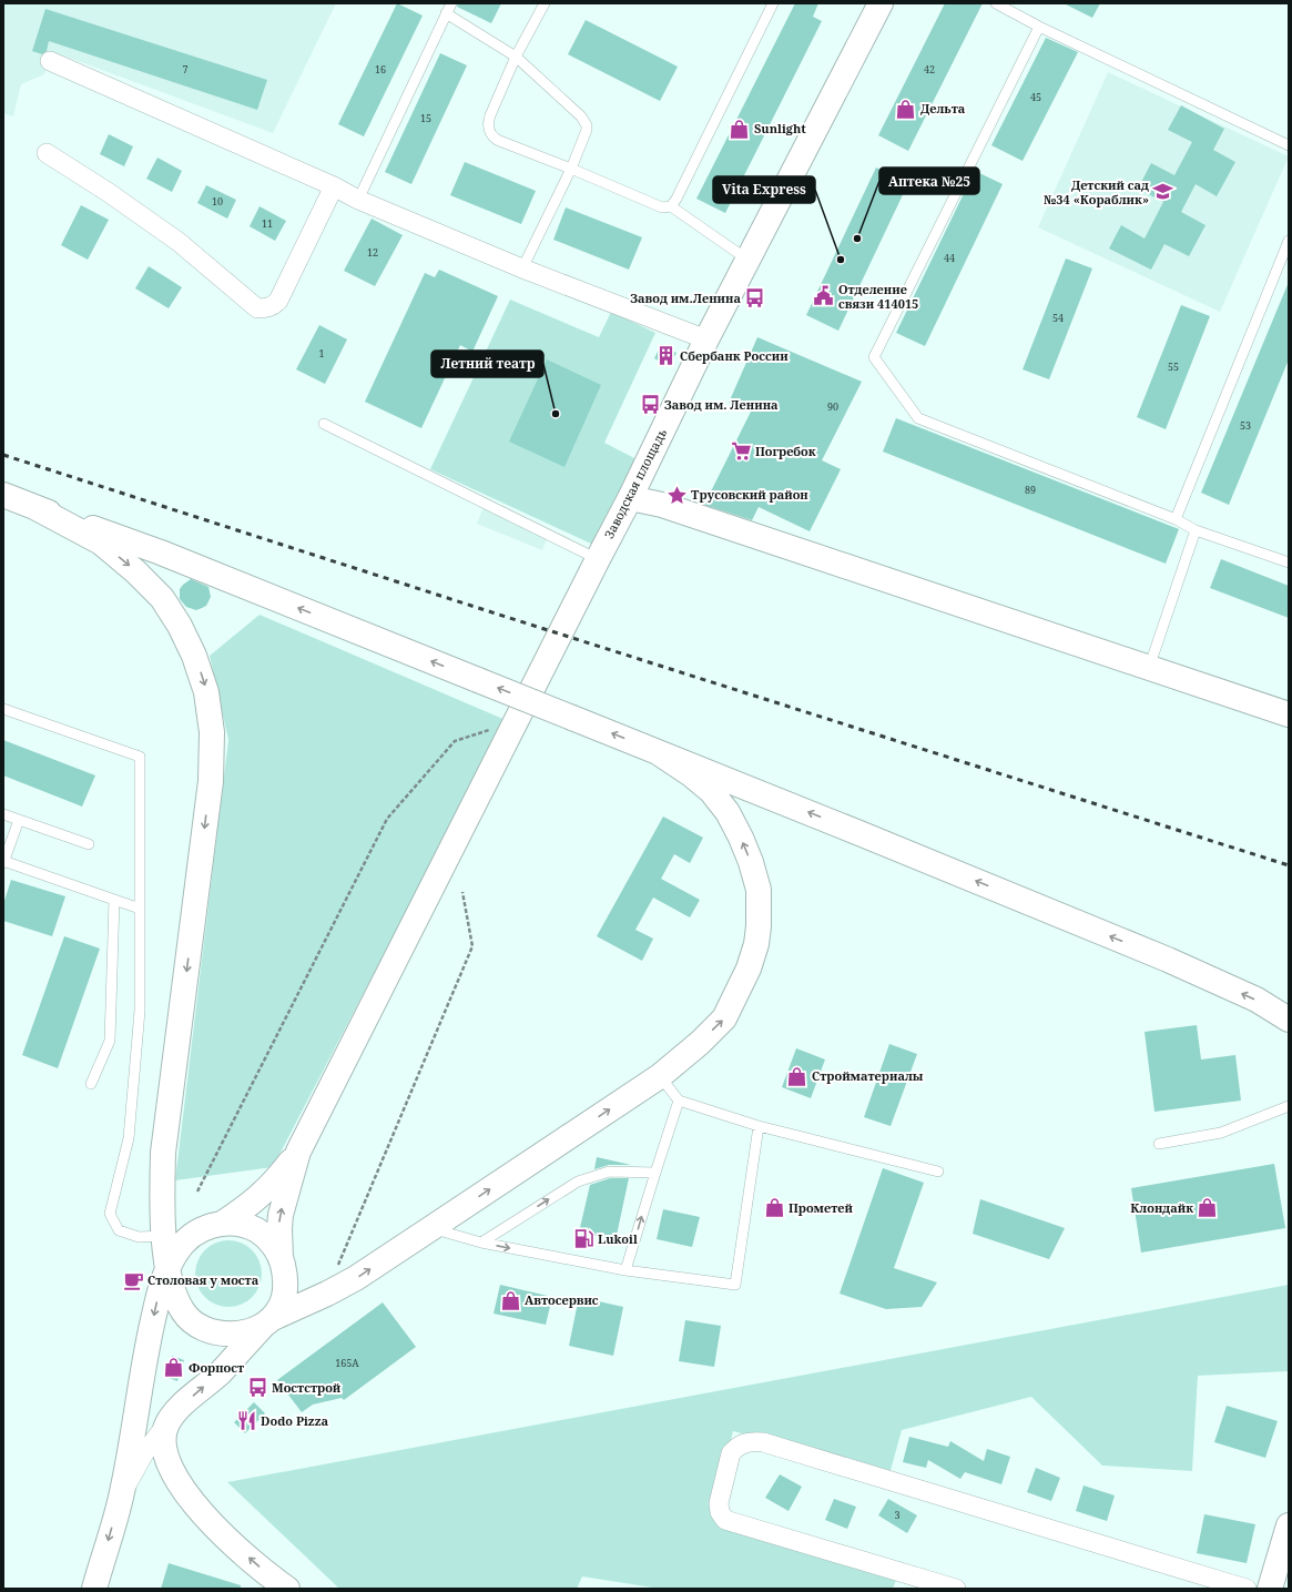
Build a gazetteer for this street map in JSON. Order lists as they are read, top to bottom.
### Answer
{
  "streets": {
    "main road": ["Заводская площадь"]
  },
  "places": {
    "shop": [
      "Дельта",
      "Sunlight",
      "Стройматериалы",
      "Прометей",
      "Клондайк",
      "Автосервис",
      "Форпост"
    ],
    "school or university": ["Детский сад №34 «Кораблик»"],
    "other": ["Аптека №25", "Vita Express", "Летний театр"],
    "public building": ["Отделение связи 414015"],
    "bus stop": ["Завод им.Ленина", "Завод им. Ленина", "Мостстрой"],
    "building": ["Сбербанк России"],
    "supermarket": ["Погребок"],
    "place": ["Трусовский район"],
    "fuel station": ["Lukoil"],
    "cafe": ["Столовая у моста"],
    "restaurant": ["Dodo Pizza"]
  },
  "house_numbers": [
    "7",
    "16",
    "42",
    "45",
    "15",
    "10",
    "11",
    "12",
    "44",
    "54",
    "1",
    "55",
    "90",
    "53",
    "89",
    "165А",
    "3"
  ]
}
